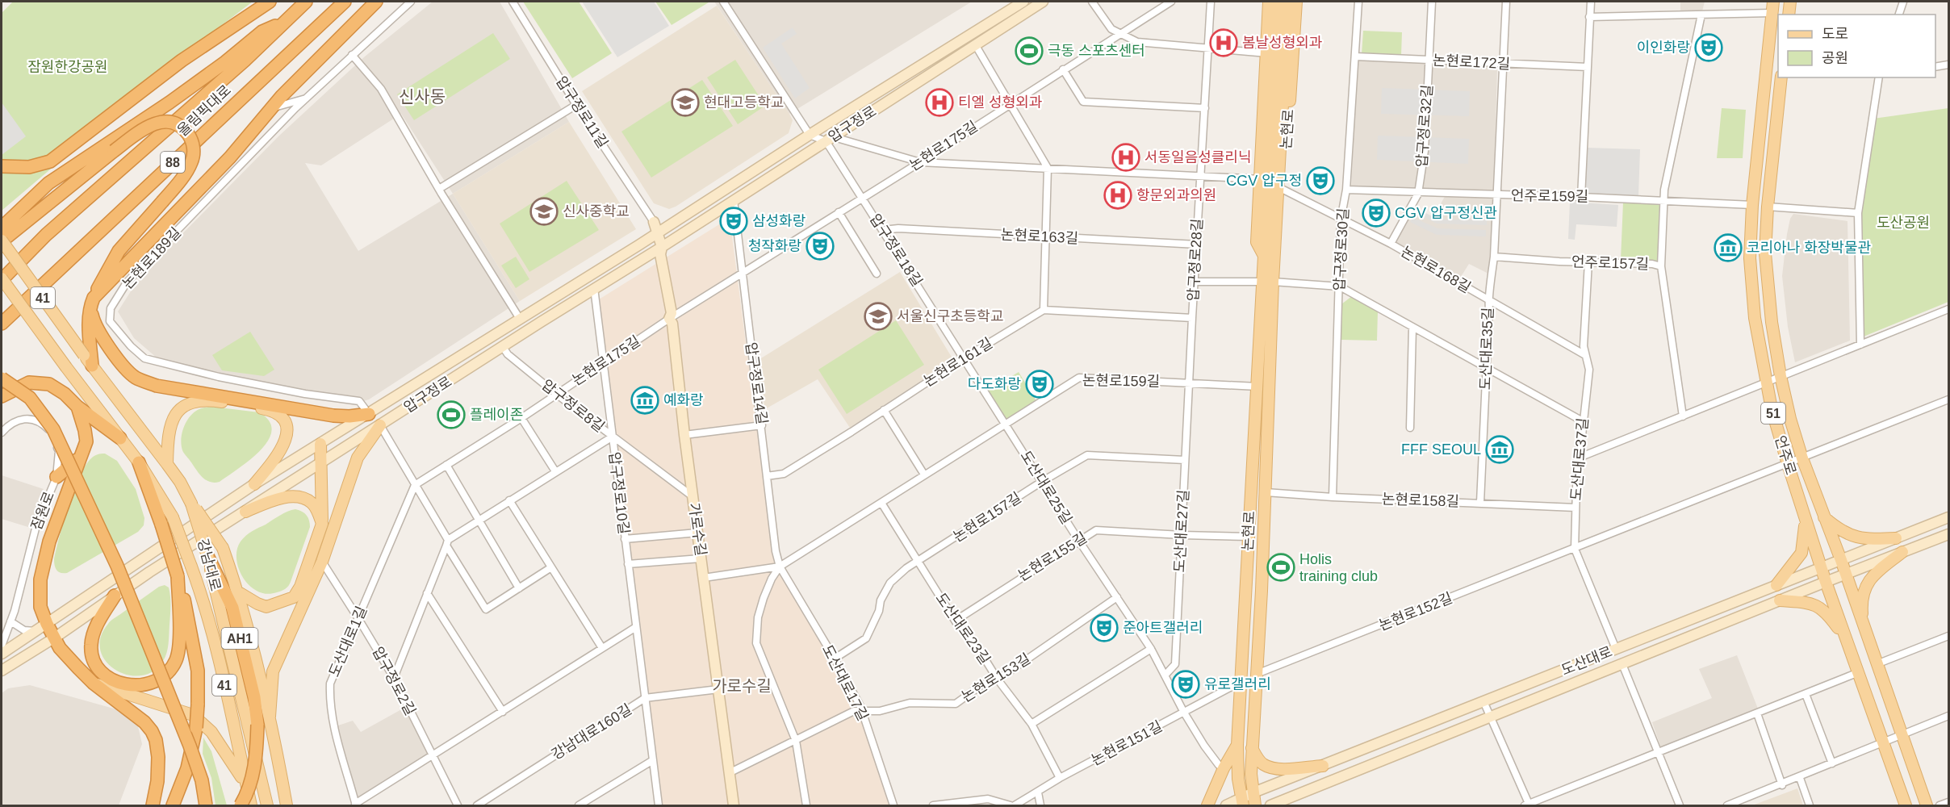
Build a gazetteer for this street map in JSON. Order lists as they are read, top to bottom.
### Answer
{
  "streets": {
    "highway": ["올림픽대로", "88", "AH1"],
    "main road": [
      "압구정로",
      "논현로",
      "41",
      "51",
      "언주로",
      "가로수길",
      "강남대로",
      "도산대로"
    ],
    "street": [
      "논현로172길",
      "압구정로11길",
      "압구정로32길",
      "논현로175길",
      "언주로159길",
      "논현로163길",
      "압구정로30길",
      "압구정로18길",
      "논현로189길",
      "압구정로28길",
      "언주로157길",
      "논현로168길",
      "도산대로35길",
      "논현로161길",
      "논현로159길",
      "압구정로14길",
      "압구정로8길",
      "도산대로37길",
      "도산대로25길",
      "압구정로10길",
      "논현로158길",
      "잠원로",
      "논현로157길",
      "도산대로27길",
      "논현로155길",
      "논현로152길",
      "도산대로23길",
      "도산대로1길",
      "논현로153길",
      "압구정로2길",
      "도산대로17길",
      "강남대로160길",
      "논현로151길"
    ]
  },
  "crossings": [
    ["논현로172길", "압구정로32길"],
    ["논현로172길", "압구정로30길"],
    ["논현로172길", "도산대로35길"],
    ["올림픽대로", "강남대로"],
    ["압구정로", "압구정로18길"],
    ["압구정로", "논현로189길"],
    ["압구정로", "압구정로14길"],
    ["압구정로", "압구정로8길"],
    ["압구정로", "압구정로10길"],
    ["압구정로", "가로수길"],
    ["압구정로32길", "언주로159길"],
    ["압구정로32길", "논현로168길"],
    ["논현로", "논현로168길"],
    ["논현로", "논현로159길"],
    ["논현로", "논현로158길"],
    ["논현로", "논현로155길"],
    ["논현로", "논현로152길"],
    ["논현로", "도산대로"],
    ["논현로", "논현로151길"],
    ["논현로175길", "압구정로18길"],
    ["논현로175길", "압구정로14길"],
    ["논현로175길", "압구정로8길"],
    ["논현로175길", "압구정로10길"],
    ["논현로175길", "가로수길"],
    ["논현로175길", "도산대로1길"],
    ["언주로159길", "압구정로30길"],
    ["언주로159길", "언주로157길"],
    ["언주로159길", "도산대로35길"],
    ["언주로159길", "언주로"],
    ["논현로163길", "압구정로18길"],
    ["논현로163길", "압구정로28길"],
    ["압구정로30길", "논현로168길"],
    ["압구정로30길", "논현로158길"],
    ["압구정로18길", "논현로161길"],
    ["압구정로18길", "논현로159길"],
    ["압구정로18길", "도산대로25길"],
    ["압구정로28길", "논현로159길"],
    ["압구정로28길", "도산대로27길"],
    ["언주로157길", "도산대로35길"],
    ["언주로157길", "도산대로37길"],
    ["논현로168길", "도산대로35길"],
    ["논현로168길", "도산대로37길"],
    ["도산대로35길", "논현로158길"],
    ["논현로161길", "압구정로14길"],
    ["논현로159길", "압구정로14길"],
    ["논현로159길", "도산대로25길"],
    ["논현로159길", "가로수길"],
    ["논현로159길", "도산대로27길"],
    ["논현로159길", "도산대로23길"],
    ["논현로159길", "도산대로17길"],
    ["압구정로14길", "도산대로17길"],
    ["압구정로8길", "압구정로10길"],
    ["압구정로8길", "가로수길"],
    ["언주로", "논현로152길"],
    ["언주로", "도산대로"],
    ["도산대로37길", "논현로158길"],
    ["도산대로37길", "논현로152길"],
    ["도산대로37길", "도산대로"],
    ["도산대로25길", "논현로157길"],
    ["도산대로25길", "도산대로27길"],
    ["도산대로25길", "논현로155길"],
    ["도산대로25길", "논현로153길"],
    ["도산대로25길", "논현로151길"],
    ["압구정로10길", "강남대로160길"],
    ["논현로157길", "도산대로27길"],
    ["논현로157길", "도산대로23길"],
    ["논현로157길", "도산대로17길"],
    ["가로수길", "논현로153길"],
    ["가로수길", "강남대로160길"],
    ["도산대로27길", "논현로155길"],
    ["논현로155길", "도산대로23길"],
    ["강남대로", "AH1"],
    ["도산대로23길", "논현로153길"],
    ["도산대로23길", "논현로151길"],
    ["도산대로1길", "압구정로2길"],
    ["논현로153길", "도산대로17길"]
  ],
  "districts": ["신사동", "가로수길"],
  "parks": ["잠원한강공원", "도산공원"],
  "places": {
    "hospital": [
      "봄날성형외과",
      "티엘 성형외과",
      "서동일음성클리닉",
      "항문외과의원"
    ],
    "theatre": [
      "이인화랑",
      "CGV 압구정",
      "CGV 압구정신관",
      "삼성화랑",
      "청작화랑",
      "다도화랑",
      "준아트갤러리",
      "유로갤러리"
    ],
    "sports": ["극동 스포츠센터", "플레이존", "Holis training club"],
    "school or university": ["현대고등학교", "신사중학교", "서울신구초등학교"],
    "museum": ["코리아나 화장박물관", "예화랑", "FFF SEOUL"]
  },
  "legend": ["도로", "공원"]
}
